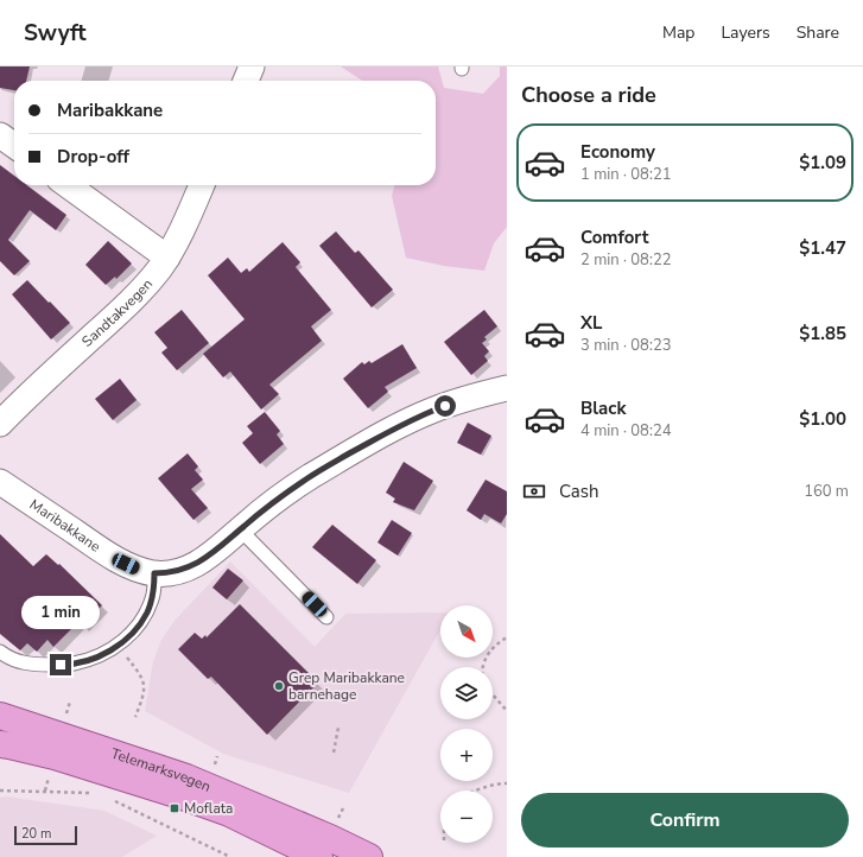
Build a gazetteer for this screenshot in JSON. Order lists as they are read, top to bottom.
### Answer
{
  "streets": {
    "main road": ["Telemarksvegen"],
    "street": ["Sandtakvegen", "Maribakkane"]
  },
  "places": {
    "other": ["Grep Maribakkane barnehage"],
    "transit": ["Moflata"]
  },
  "scale_bar": "20 m",
  "north": "bottom right",
  "page": {
    "header": "Swyft",
    "nav": ["Map", "Layers", "Share"],
    "heading": "Choose a ride",
    "banner": ["Maribakkane", "Drop-off"],
    "list": [
      {
        "name": "Economy",
        "note": "1 min · 08:21",
        "value": "$1.09"
      },
      {
        "name": "Comfort",
        "note": "2 min · 08:22",
        "value": "$1.47"
      },
      {
        "name": "XL",
        "note": "3 min · 08:23",
        "value": "$1.85"
      },
      {
        "name": "Black",
        "note": "4 min · 08:24",
        "value": "$1.00"
      }
    ],
    "pay": ["Cash", "160 m"],
    "bubble": "1 min",
    "map_buttons": ["+", "−"],
    "buttons": "Confirm",
    "scale": "20 m"
  }
}
